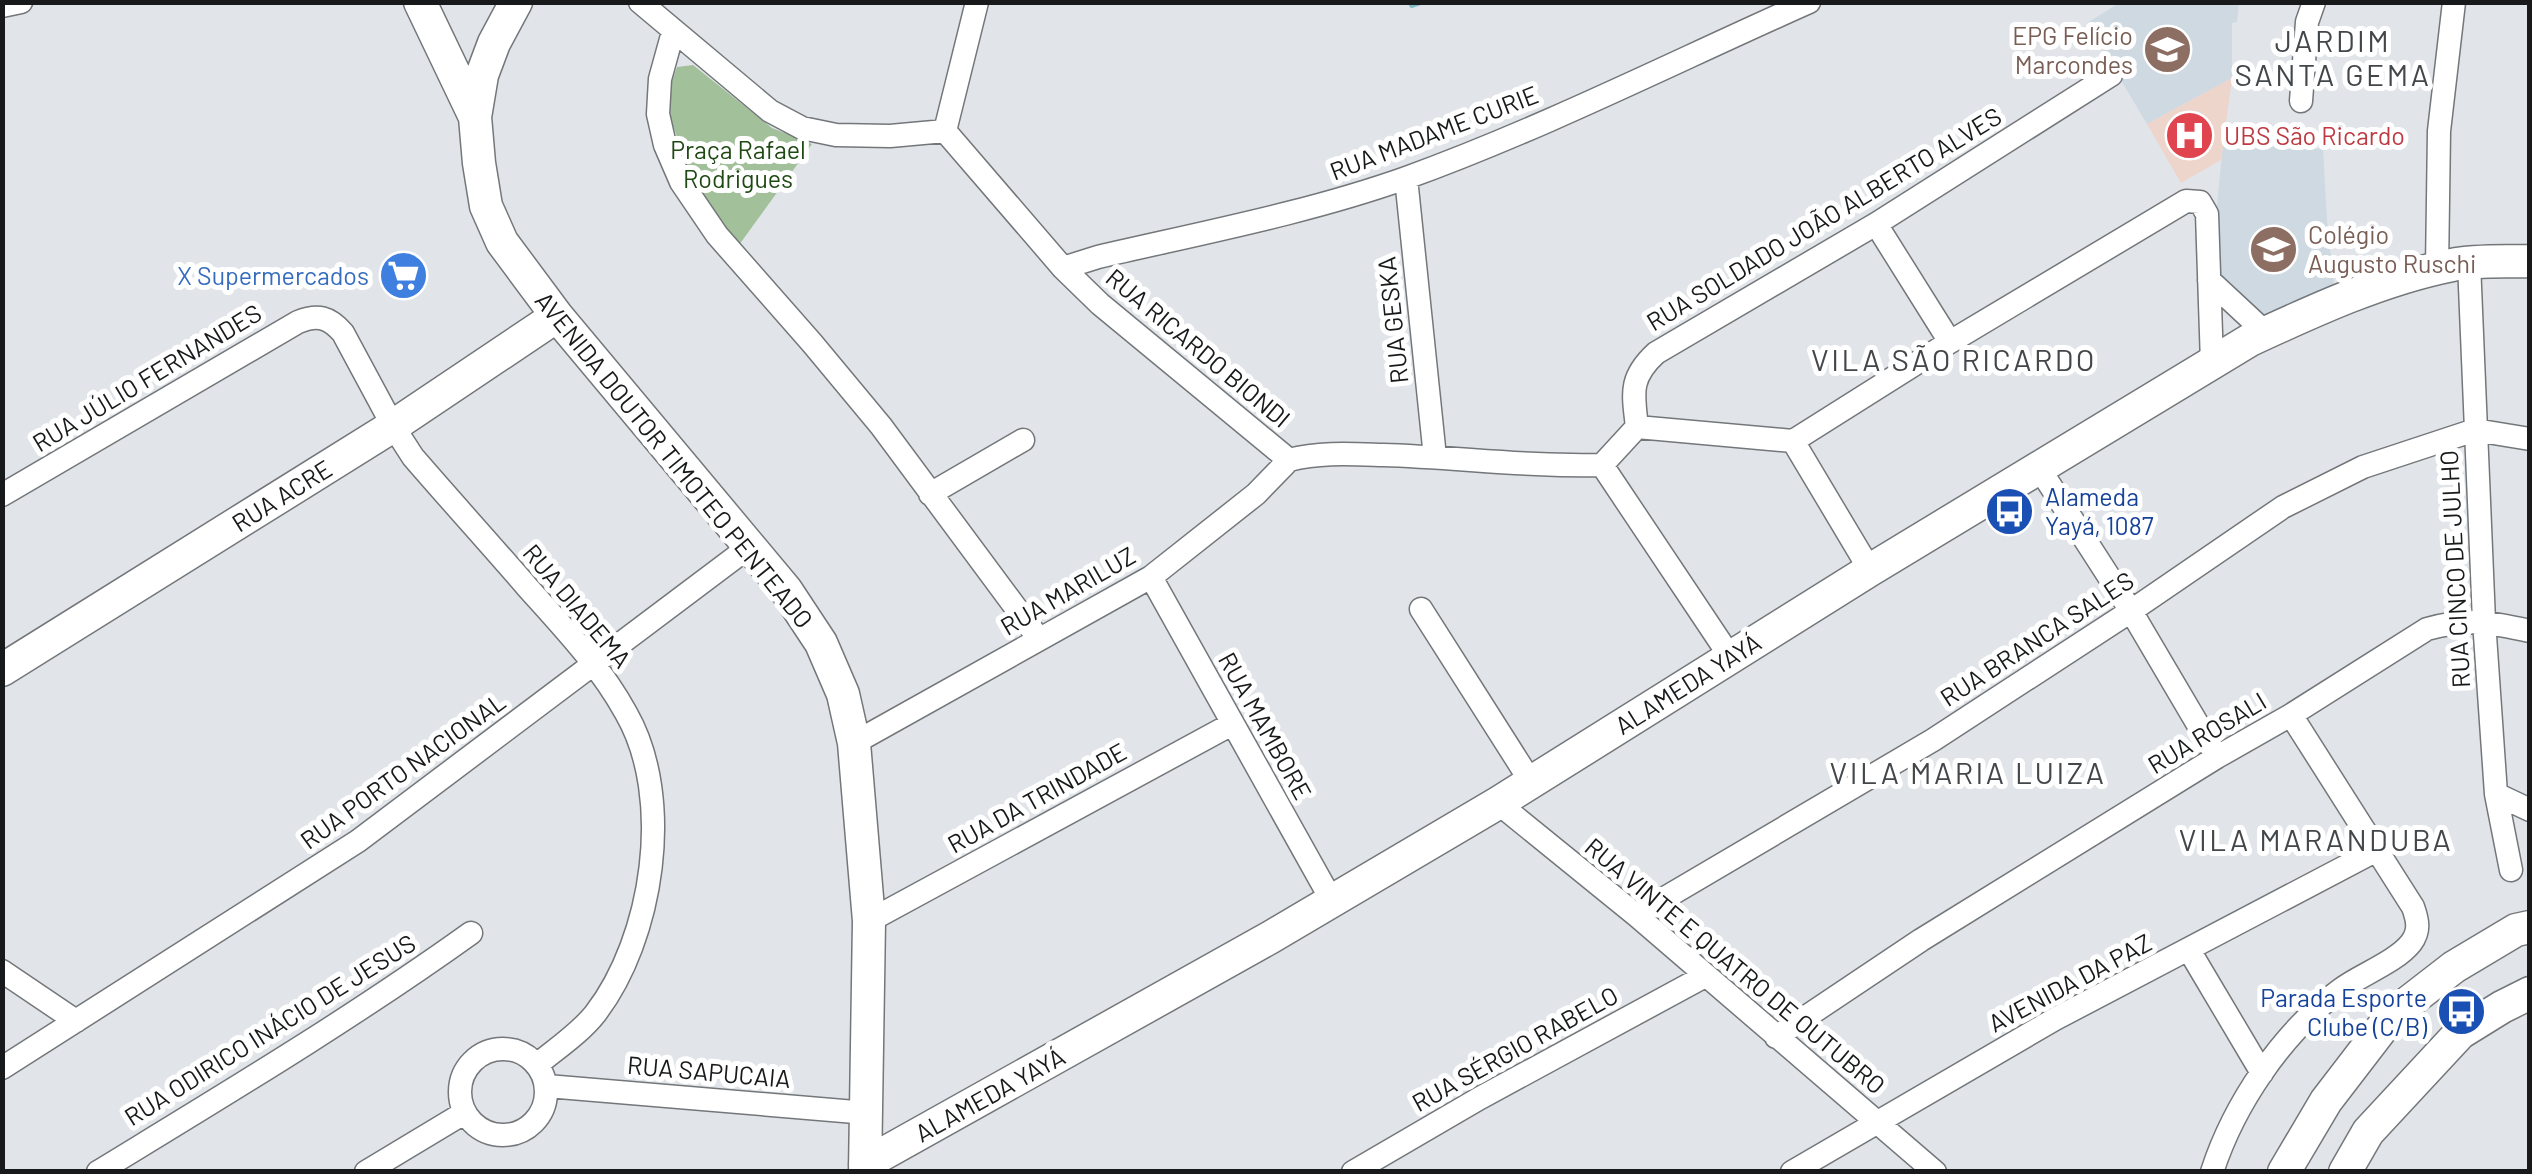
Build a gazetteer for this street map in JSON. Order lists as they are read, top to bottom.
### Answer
{
  "streets": {
    "street": [
      "RUA MADAME CURIE",
      "RUA SOLDADO JOÃO ALBERTO ALVES",
      "RUA GESKA",
      "RUA RICARDO BIONDI",
      "RUA JÚLIO FERNANDES",
      "AVENIDA DOUTOR TIMOTEO PENTEADO",
      "RUA ACRE",
      "RUA CINCO DE JULHO",
      "RUA MARILUZ",
      "RUA DIADEMA",
      "RUA BRANCA SALES",
      "ALAMEDA YAYÁ",
      "RUA MAMBORE",
      "RUA ROSALI",
      "RUA PORTO NACIONAL",
      "RUA DA TRINDADE",
      "RUA VINTE E QUATRO DE OUTUBRO",
      "AVENIDA DA PAZ",
      "RUA ODIRICO INÁCIO DE JESUS",
      "RUA SÉRGIO RABELO",
      "RUA SAPUCAIA"
    ]
  },
  "crossings": [
    ["RUA MADAME CURIE", "RUA GESKA"],
    ["RUA MADAME CURIE", "RUA RICARDO BIONDI"],
    ["RUA GESKA", "RUA RICARDO BIONDI"],
    ["RUA RICARDO BIONDI", "RUA MARILUZ"],
    ["RUA JÚLIO FERNANDES", "RUA DIADEMA"],
    ["AVENIDA DOUTOR TIMOTEO PENTEADO", "RUA ACRE"],
    ["AVENIDA DOUTOR TIMOTEO PENTEADO", "RUA MARILUZ"],
    ["AVENIDA DOUTOR TIMOTEO PENTEADO", "ALAMEDA YAYÁ"],
    ["AVENIDA DOUTOR TIMOTEO PENTEADO", "RUA PORTO NACIONAL"],
    ["AVENIDA DOUTOR TIMOTEO PENTEADO", "RUA DA TRINDADE"],
    ["AVENIDA DOUTOR TIMOTEO PENTEADO", "RUA SAPUCAIA"],
    ["RUA ACRE", "RUA DIADEMA"],
    ["RUA CINCO DE JULHO", "RUA BRANCA SALES"],
    ["RUA CINCO DE JULHO", "ALAMEDA YAYÁ"],
    ["RUA CINCO DE JULHO", "RUA ROSALI"],
    ["RUA MARILUZ", "RUA MAMBORE"],
    ["RUA DIADEMA", "RUA PORTO NACIONAL"],
    ["RUA DIADEMA", "RUA SAPUCAIA"],
    ["RUA BRANCA SALES", "RUA VINTE E QUATRO DE OUTUBRO"],
    ["ALAMEDA YAYÁ", "RUA MAMBORE"],
    ["ALAMEDA YAYÁ", "RUA VINTE E QUATRO DE OUTUBRO"],
    ["RUA MAMBORE", "RUA DA TRINDADE"],
    ["RUA ROSALI", "RUA VINTE E QUATRO DE OUTUBRO"],
    ["RUA VINTE E QUATRO DE OUTUBRO", "AVENIDA DA PAZ"],
    ["RUA VINTE E QUATRO DE OUTUBRO", "RUA SÉRGIO RABELO"]
  ],
  "districts": [
    "JARDIM SANTA GEMA",
    "VILA SÃO RICARDO",
    "VILA MARIA LUIZA",
    "VILA MARANDUBA"
  ],
  "parks": ["Praça Rafael Rodrigues"],
  "places": {
    "school or university": ["EPG Felício Marcondes", "Colégio Augusto Ruschi"],
    "hospital": ["UBS São Ricardo"],
    "supermarket": ["X Supermercados"],
    "bus stop": ["Alameda Yayá, 1087", "Parada Esporte Clube (C/B)"]
  }
}
